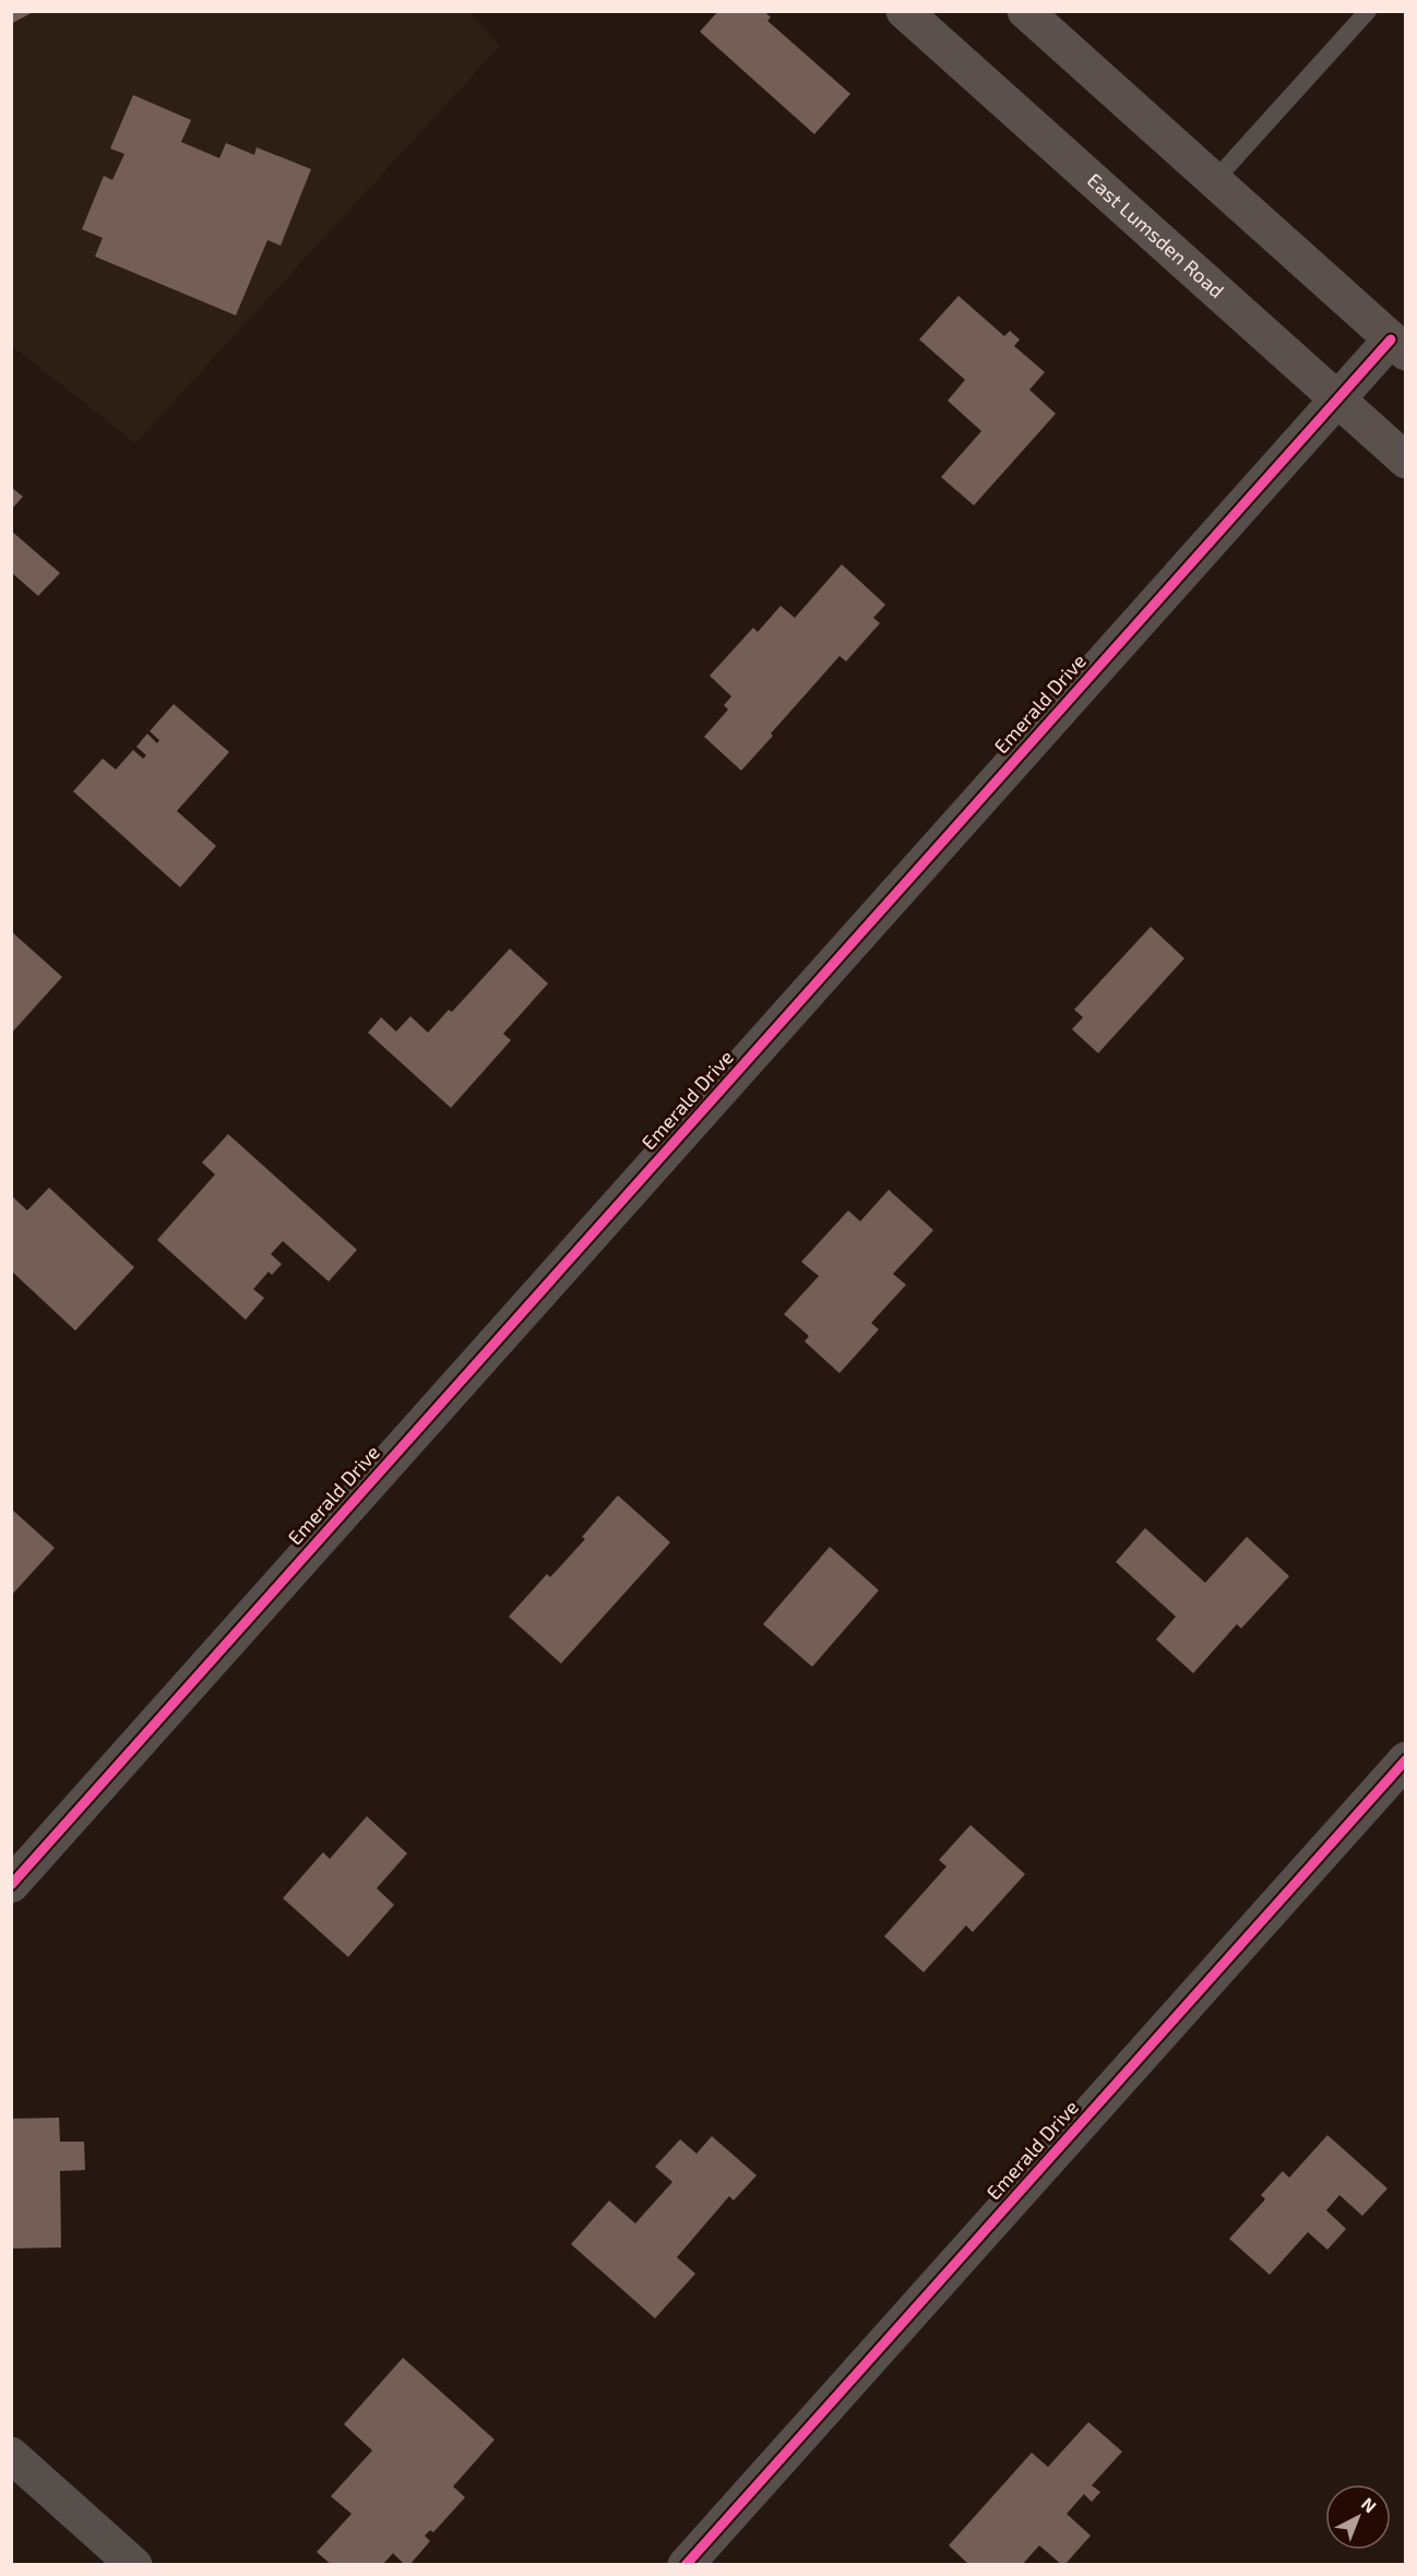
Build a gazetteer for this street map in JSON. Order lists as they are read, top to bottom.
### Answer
{
  "streets": {
    "main road": ["East Lumsden Road"],
    "street": ["Emerald Drive"]
  },
  "crossings": [
    ["East Lumsden Road", "Emerald Drive"]
  ],
  "north": "top right"
}
